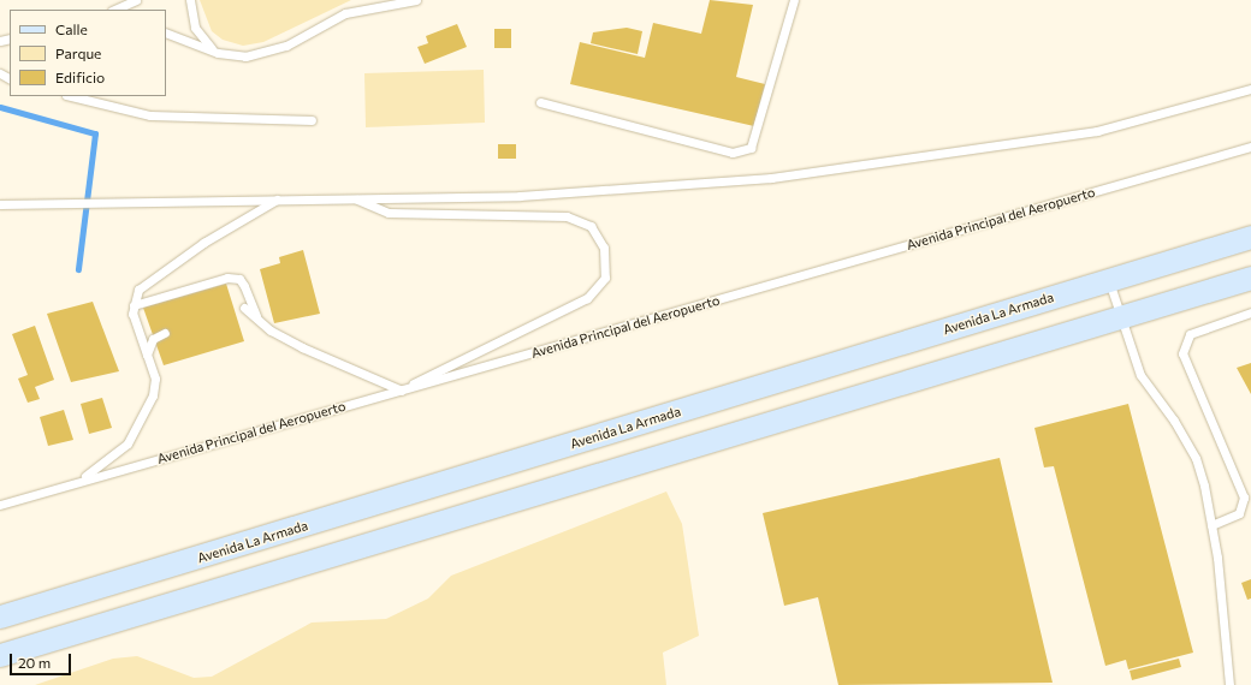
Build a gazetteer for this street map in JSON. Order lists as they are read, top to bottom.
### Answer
{
  "streets": {
    "main road": ["Avenida La Armada"],
    "lane": ["Avenida Principal del Aeropuerto"]
  },
  "legend": ["Calle", "Parque", "Edificio"],
  "scale_bar": "20 m"
}
